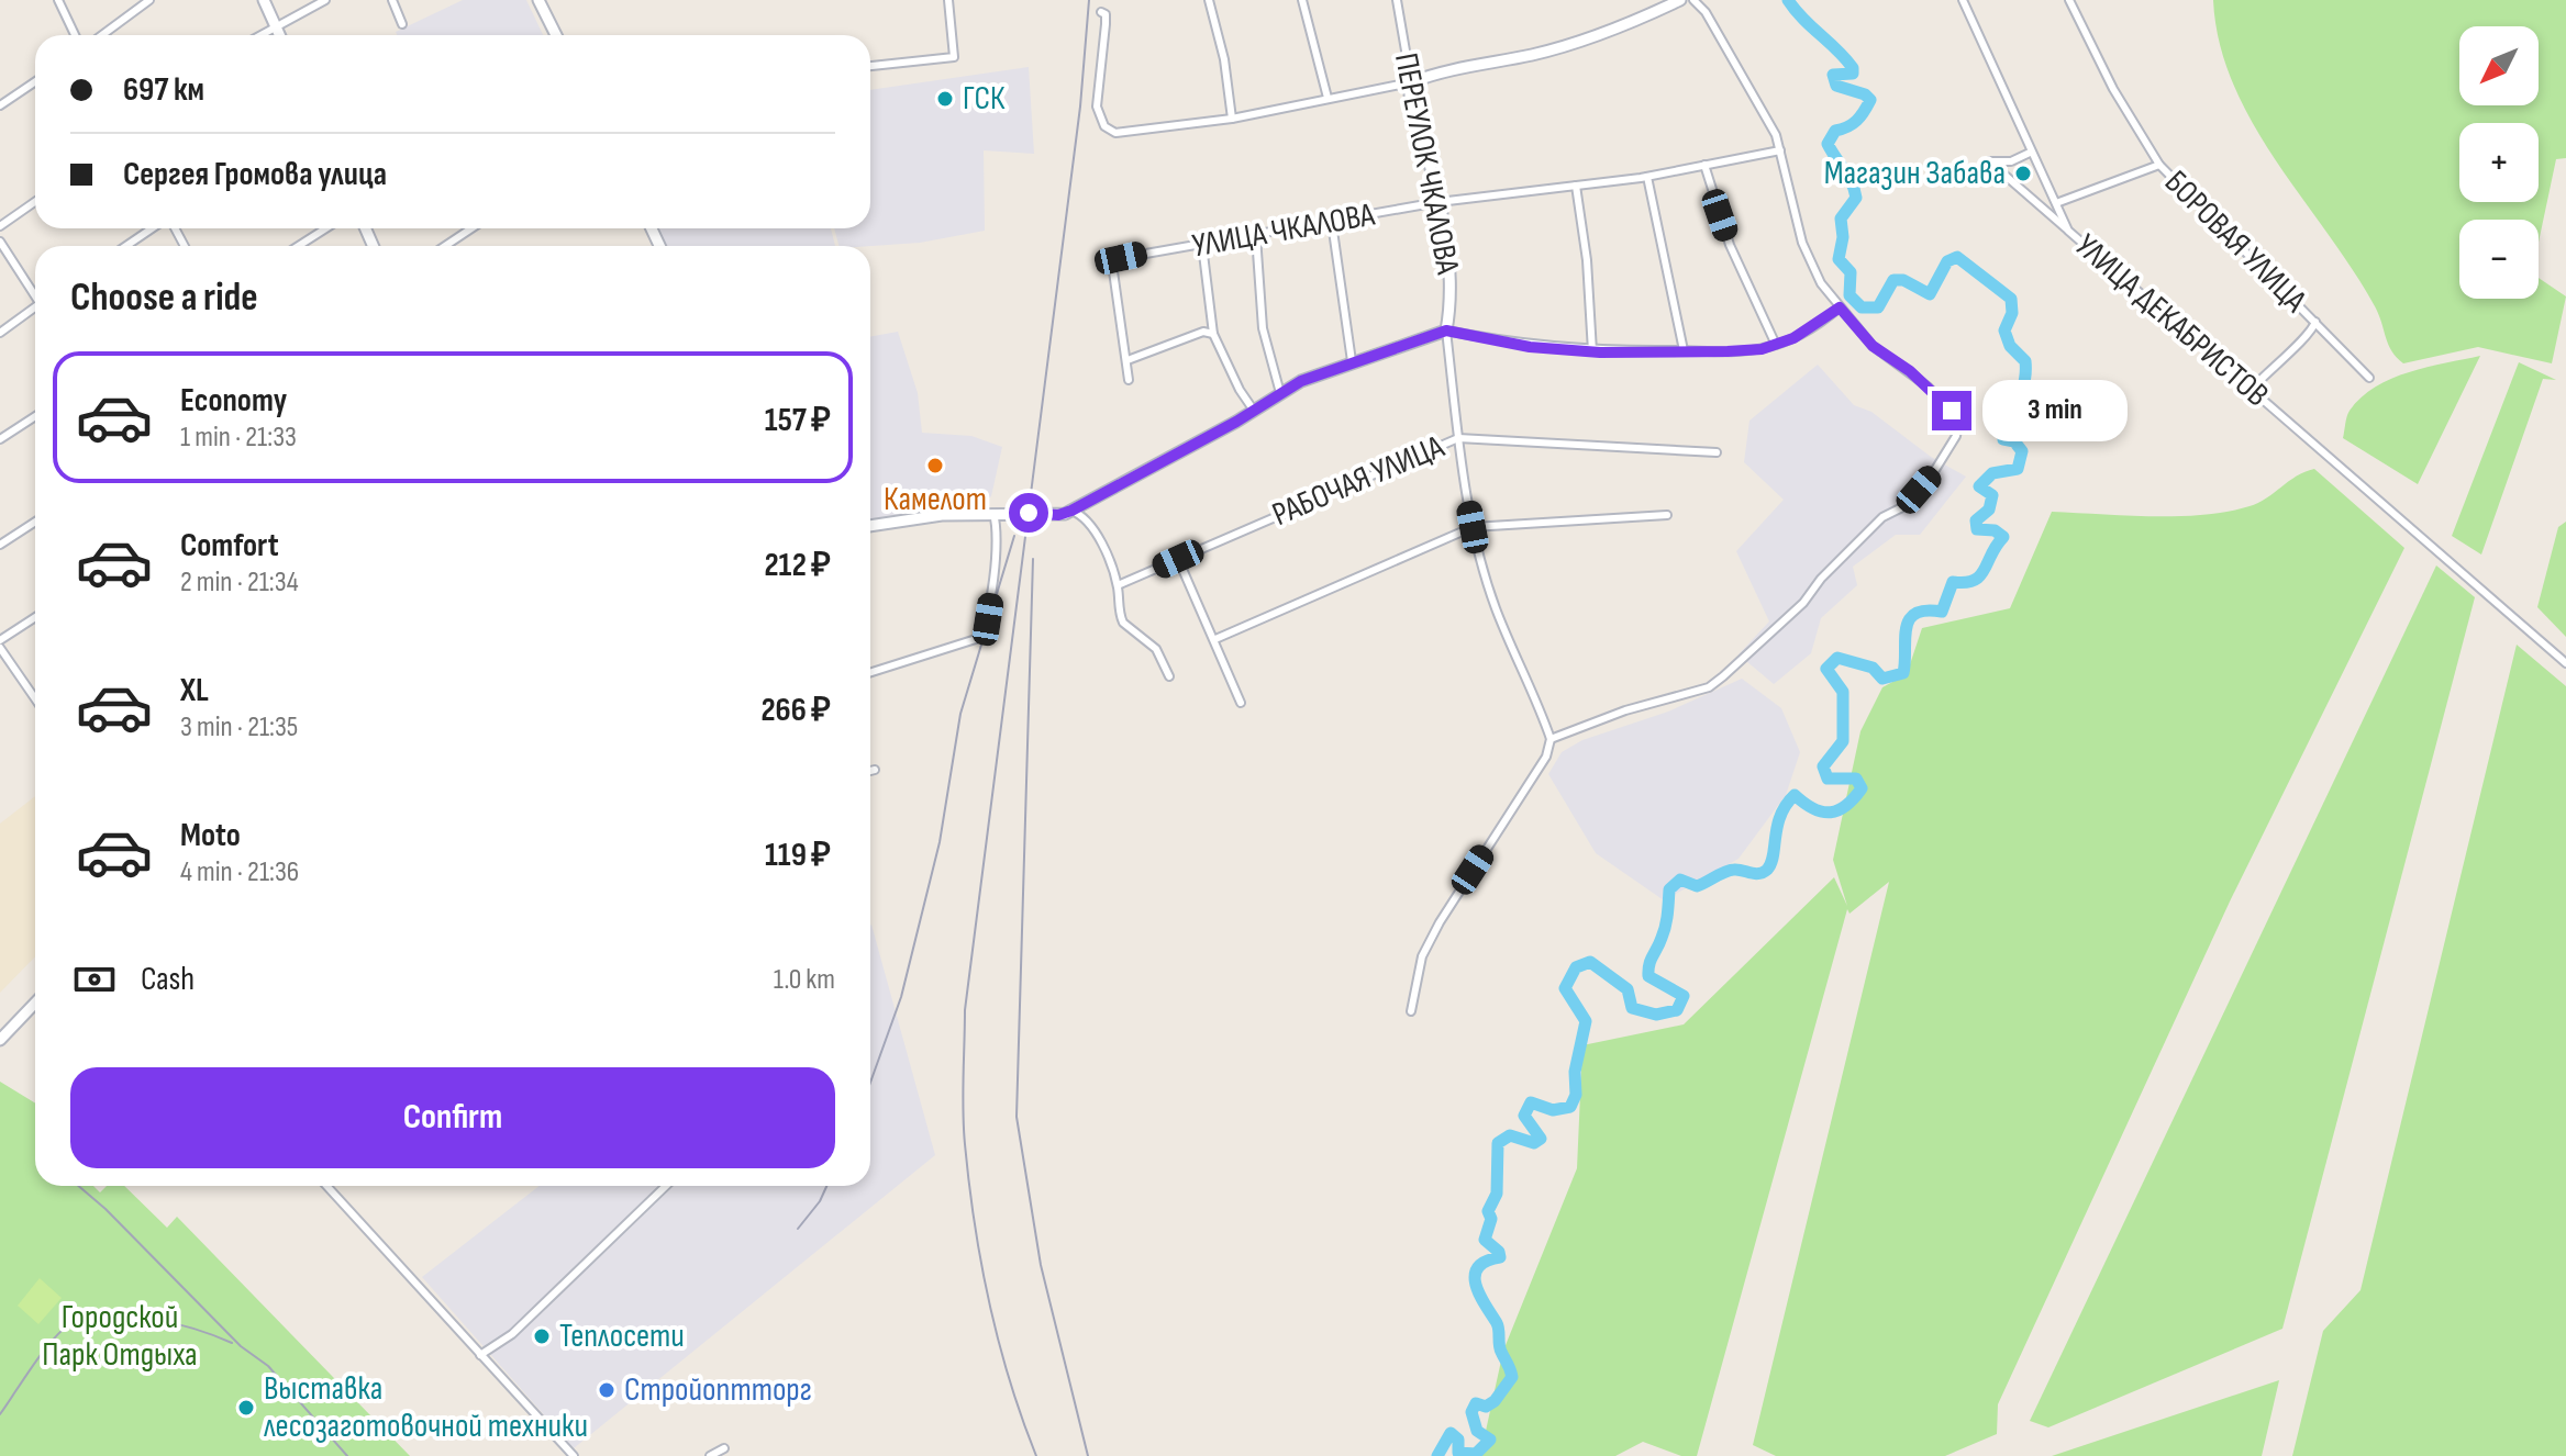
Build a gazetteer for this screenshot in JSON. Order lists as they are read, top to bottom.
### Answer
{
  "streets": {
    "street": [
      "ПЕРЕУЛОК ЧКАЛОВА",
      "УЛИЦА ЧКАЛОВА",
      "БОРОВАЯ УЛИЦА",
      "УЛИЦА ДЕКАБРИСТОВ",
      "РАБОЧАЯ УЛИЦА"
    ]
  },
  "crossings": [
    ["ПЕРЕУЛОК ЧКАЛОВА", "УЛИЦА ЧКАЛОВА"],
    ["ПЕРЕУЛОК ЧКАЛОВА", "РАБОЧАЯ УЛИЦА"]
  ],
  "parks": ["Городской Парк Отдыха"],
  "places": [
    "ГСК",
    "Магазин Забава",
    "Камелот",
    "Теплосети",
    "Стройоптторг",
    "Выставка лесозаготовочной техники"
  ],
  "north": "bottom left",
  "page": {
    "map_buttons": ["+", "−"],
    "banner": ["697 км", "Сергея Громова улица"],
    "heading": "Choose a ride",
    "list": [
      {
        "name": "Economy",
        "note": "1 min · 21:33",
        "value": "157 ₽"
      },
      {
        "name": "Comfort",
        "note": "2 min · 21:34",
        "value": "212 ₽"
      },
      {
        "name": "XL",
        "note": "3 min · 21:35",
        "value": "266 ₽"
      },
      {
        "name": "Moto",
        "note": "4 min · 21:36",
        "value": "119 ₽"
      }
    ],
    "bubble": "3 min",
    "pay": ["Cash", "1.0 km"],
    "buttons": "Confirm"
  }
}
